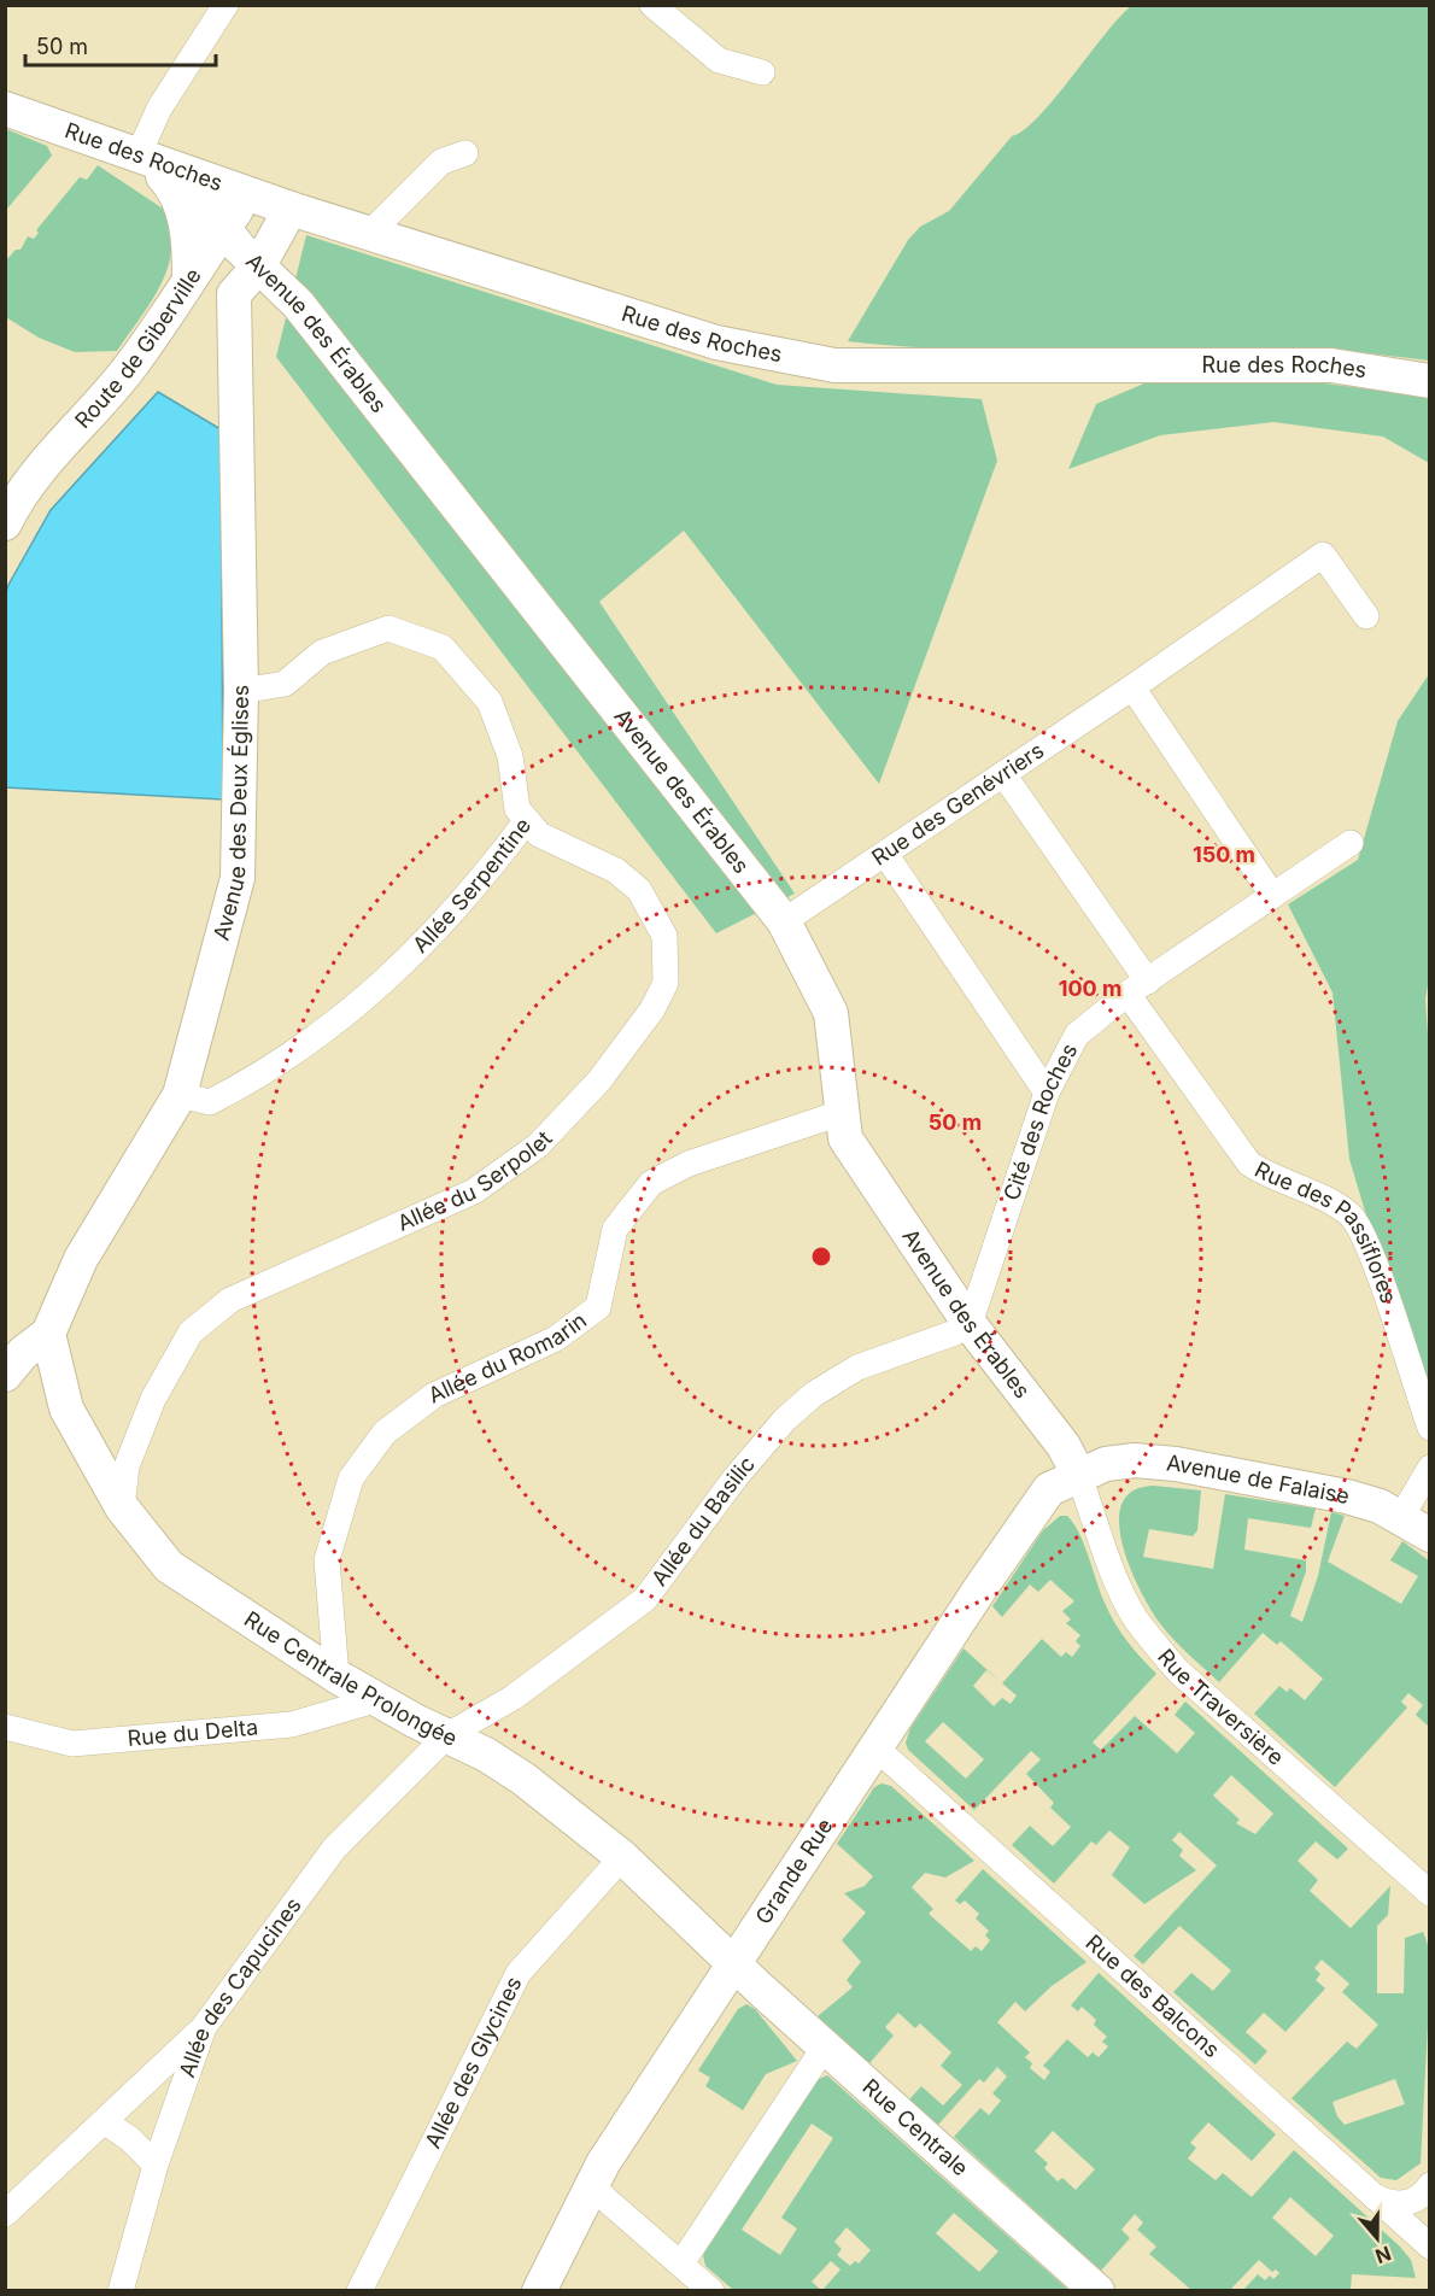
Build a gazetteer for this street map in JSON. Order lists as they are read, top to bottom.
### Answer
{
  "streets": {
    "street": [
      "Rue des Roches",
      "Avenue des Érables",
      "Route de Giberville",
      "Rue des Genévriers",
      "Avenue des Deux Églises",
      "Allée Serpentine",
      "Cité des Roches",
      "Allée du Serpolet",
      "Rue des Passiflores",
      "Allée du Romarin",
      "Avenue de Falaise",
      "Allée du Basilic",
      "Rue Centrale Prolongée",
      "Rue Traversière",
      "Rue du Delta",
      "Grande Rue",
      "Allée des Capucines",
      "Rue des Balcons",
      "Allée des Glycines",
      "Rue Centrale"
    ]
  },
  "crossings": [
    ["Rue des Roches", "Avenue des Érables"],
    ["Rue des Roches", "Route de Giberville"],
    ["Rue des Roches", "Avenue des Deux Églises"],
    ["Avenue des Érables", "Route de Giberville"],
    ["Avenue des Érables", "Rue des Genévriers"],
    ["Avenue des Érables", "Avenue des Deux Églises"],
    ["Avenue des Érables", "Cité des Roches"],
    ["Avenue des Érables", "Allée du Romarin"],
    ["Avenue des Érables", "Avenue de Falaise"],
    ["Avenue des Érables", "Allée du Basilic"],
    ["Avenue des Érables", "Rue Traversière"],
    ["Avenue des Érables", "Grande Rue"],
    ["Rue des Genévriers", "Rue des Passiflores"],
    ["Avenue des Deux Églises", "Allée Serpentine"],
    ["Avenue des Deux Églises", "Rue Centrale Prolongée"],
    ["Allée Serpentine", "Allée du Serpolet"],
    ["Cité des Roches", "Rue des Passiflores"],
    ["Cité des Roches", "Allée du Basilic"],
    ["Allée du Serpolet", "Rue Centrale Prolongée"],
    ["Allée du Romarin", "Rue Centrale Prolongée"],
    ["Avenue de Falaise", "Rue Traversière"],
    ["Avenue de Falaise", "Grande Rue"],
    ["Allée du Basilic", "Rue Centrale Prolongée"],
    ["Allée du Basilic", "Allée des Capucines"],
    ["Rue Centrale Prolongée", "Rue du Delta"],
    ["Rue Centrale Prolongée", "Grande Rue"],
    ["Rue Centrale Prolongée", "Allée des Capucines"],
    ["Rue Centrale Prolongée", "Allée des Glycines"],
    ["Rue Centrale Prolongée", "Rue Centrale"],
    ["Rue Traversière", "Grande Rue"],
    ["Grande Rue", "Rue des Balcons"],
    ["Grande Rue", "Rue Centrale"]
  ],
  "scale_bar": "50 m",
  "north": "bottom",
  "rings": ["150 m", "100 m", "50 m"]
}
